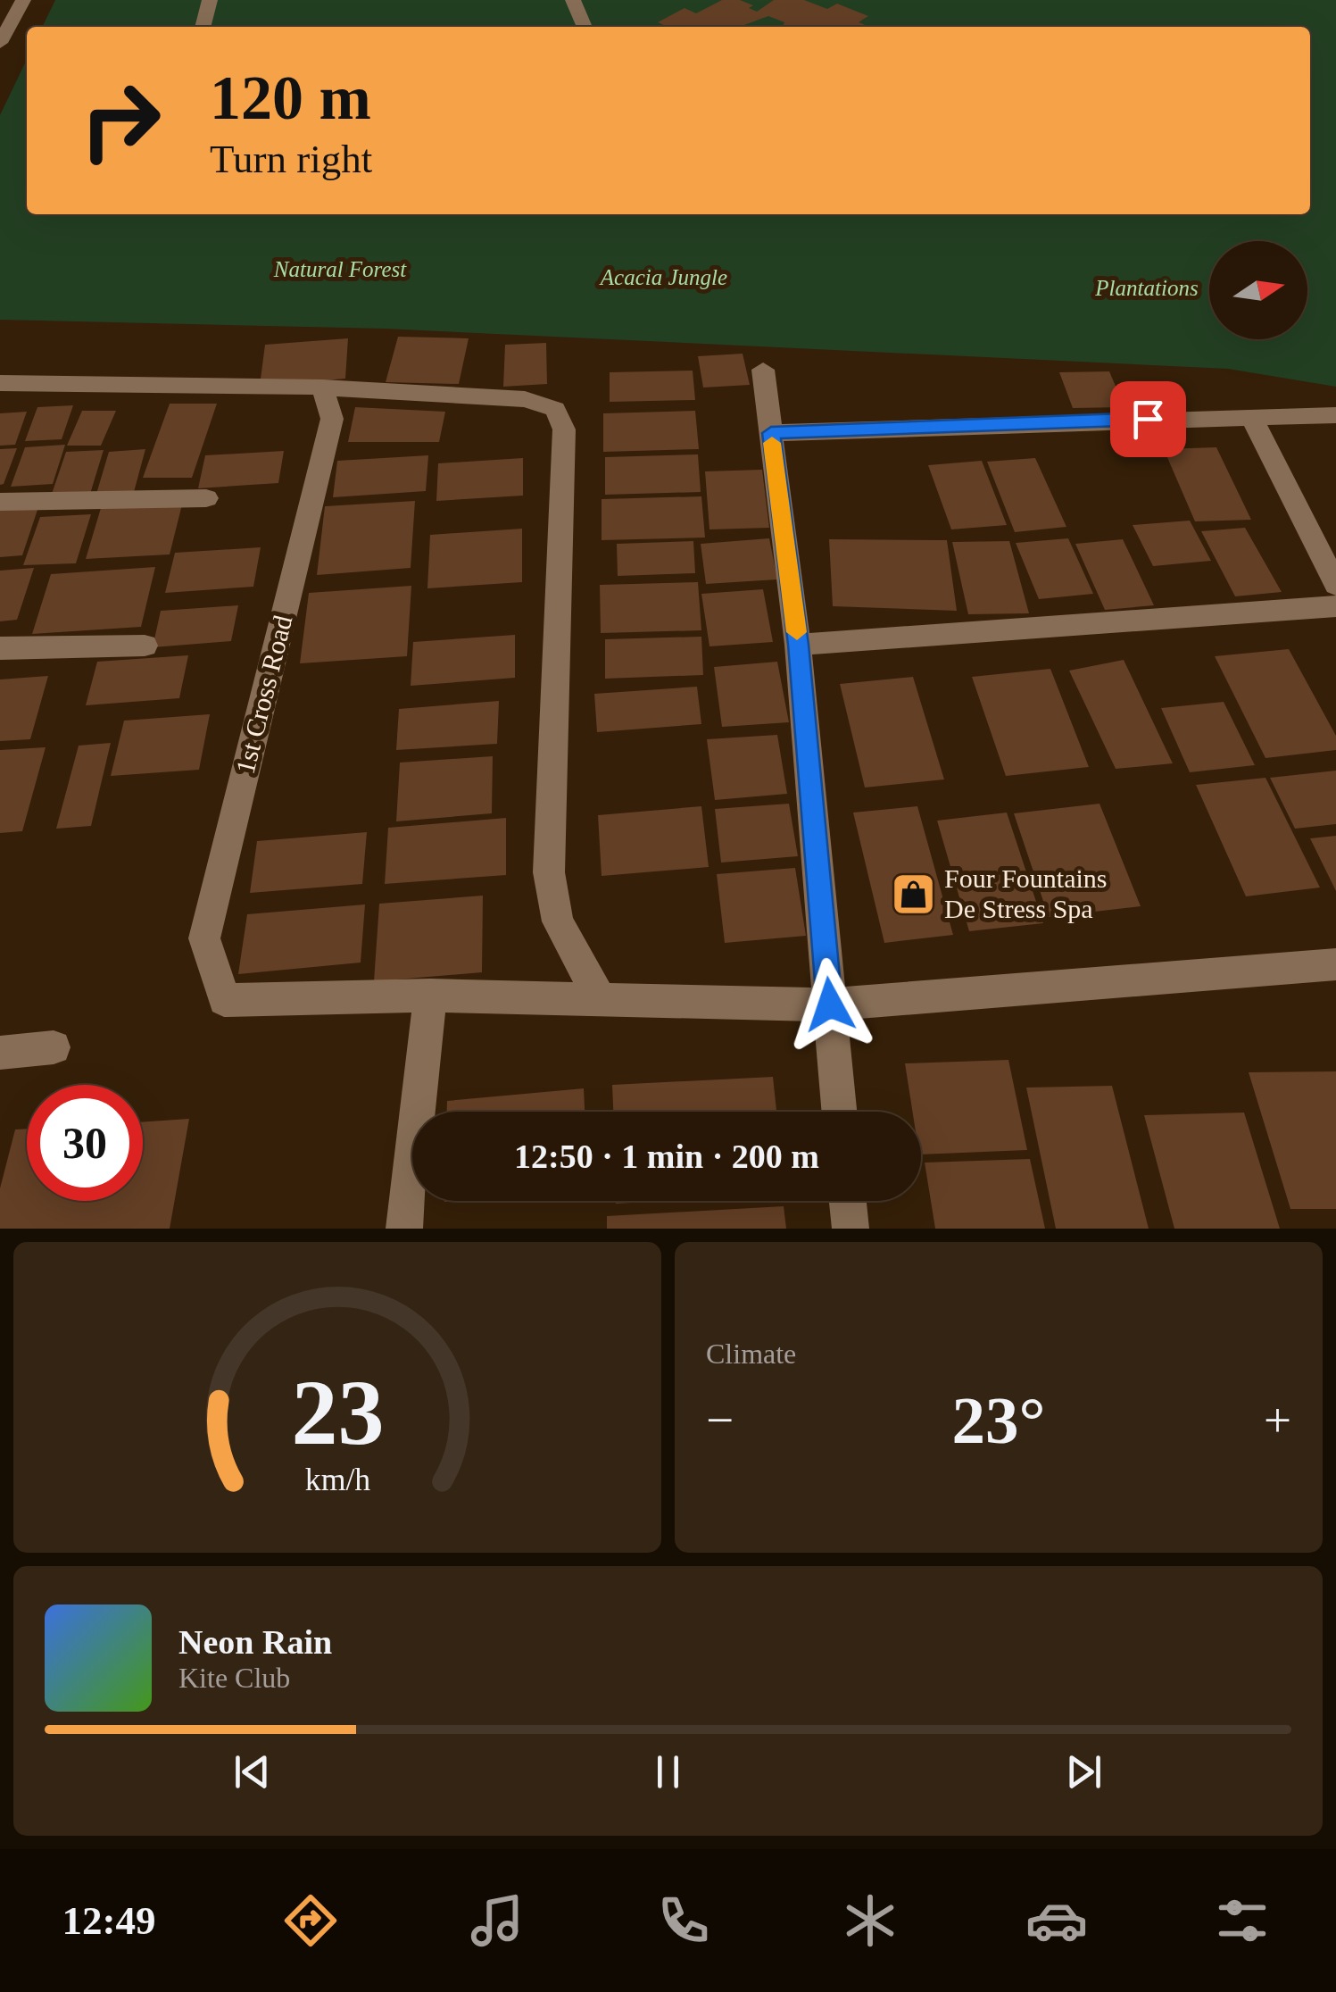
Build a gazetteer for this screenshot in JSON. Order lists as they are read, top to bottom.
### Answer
{
  "streets": {
    "street": ["1st Cross Road"]
  },
  "parks": ["Natural Forest", "Acacia Jungle", "Plantations"],
  "places": {
    "shop": ["Four Fountains De Stress Spa"]
  },
  "north": "right",
  "page": {
    "turn": ["120 m", "Turn right"],
    "limit": "30",
    "trip": "12:50 · 1 min · 200 m",
    "tile": "Climate",
    "heat": ["−", "23°", "+"],
    "song": ["Neon Rain", "Kite Club"],
    "tabs": "12:49",
    "gauge": ["23", "km/h"]
  }
}
